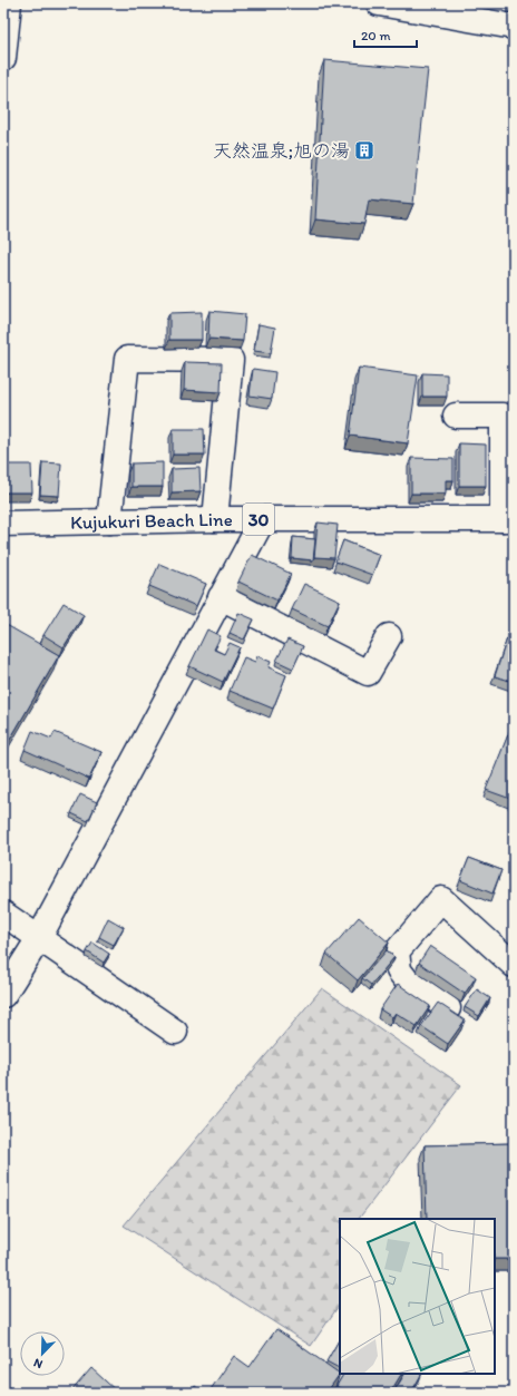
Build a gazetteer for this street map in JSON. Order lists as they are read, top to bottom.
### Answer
{
  "streets": {
    "street": ["30", "Kujukuri Beach Line"]
  },
  "places": {
    "building": ["天然温泉;旭の湯"]
  },
  "scale_bar": "20 m",
  "north": "bottom left"
}
